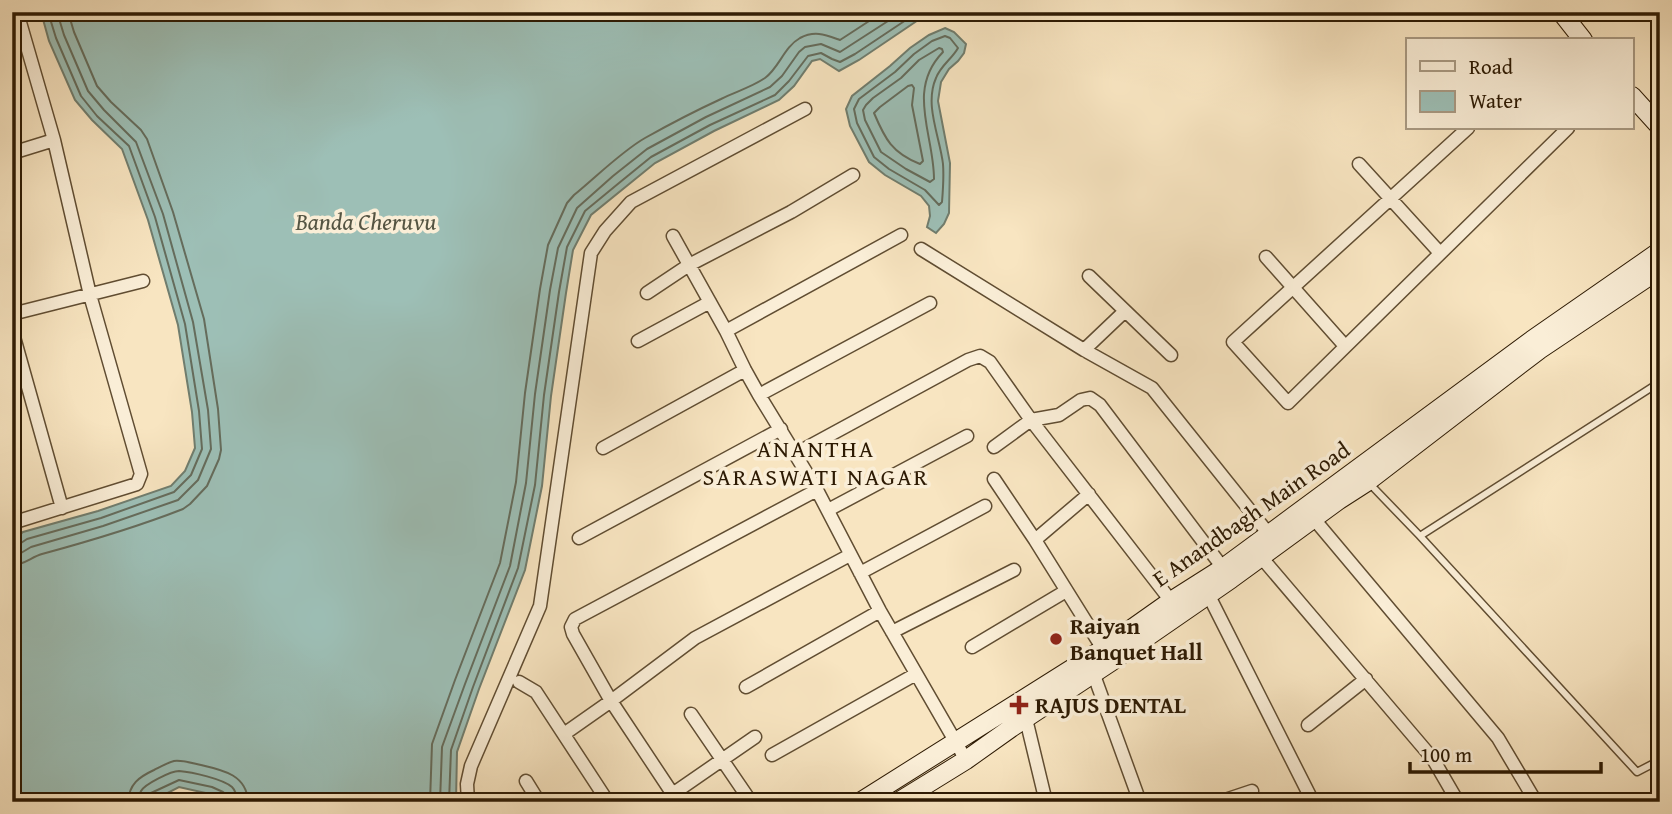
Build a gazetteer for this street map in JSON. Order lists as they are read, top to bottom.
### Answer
{
  "streets": {
    "street": ["E Anandbagh Main Road"]
  },
  "districts": ["ANANTHA SARASWATI NAGAR"],
  "water": ["Banda Cheruvu"],
  "places": {
    "other": ["Raiyan Banquet Hall"],
    "health": ["RAJUS DENTAL"]
  },
  "legend": ["Road", "Water"],
  "scale_bar": "100 m"
}
